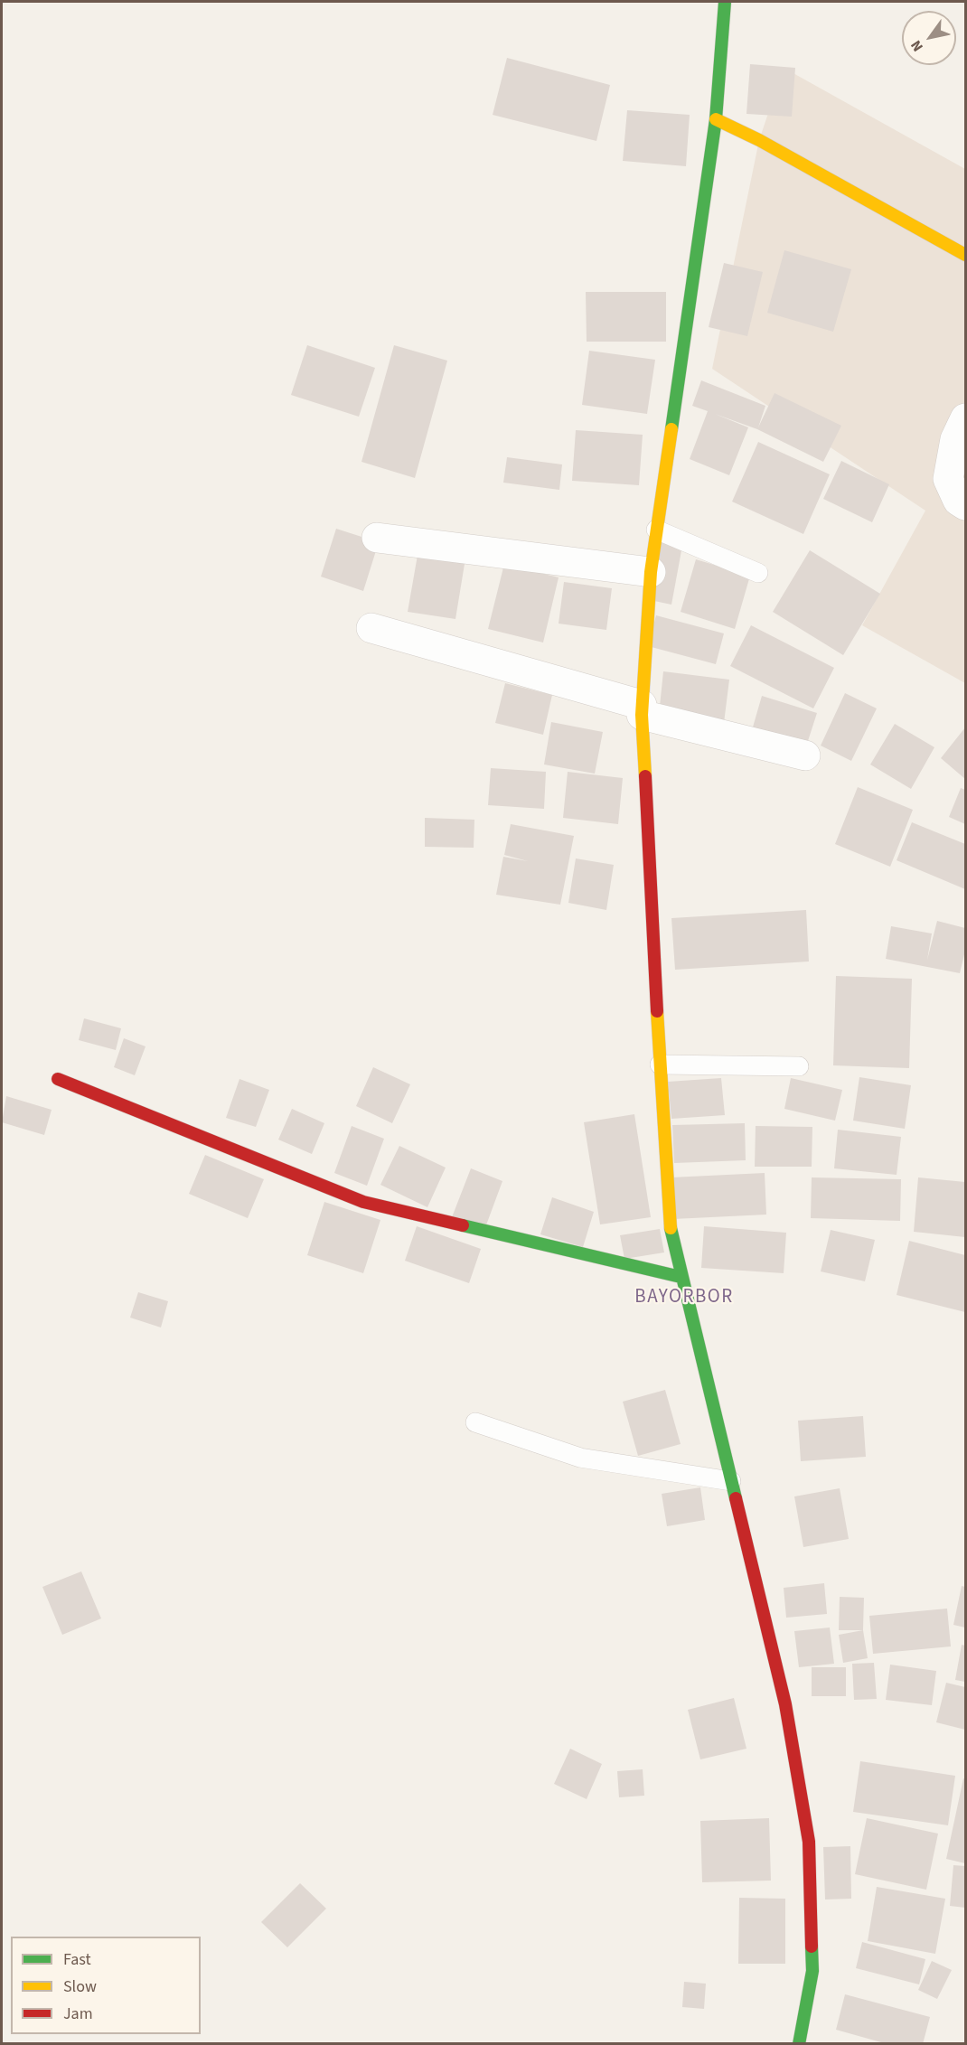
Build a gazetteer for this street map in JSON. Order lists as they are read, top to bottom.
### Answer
{
  "districts": ["BAYORBOR"],
  "legend": ["Fast", "Slow", "Jam"],
  "north": "bottom left"
}
